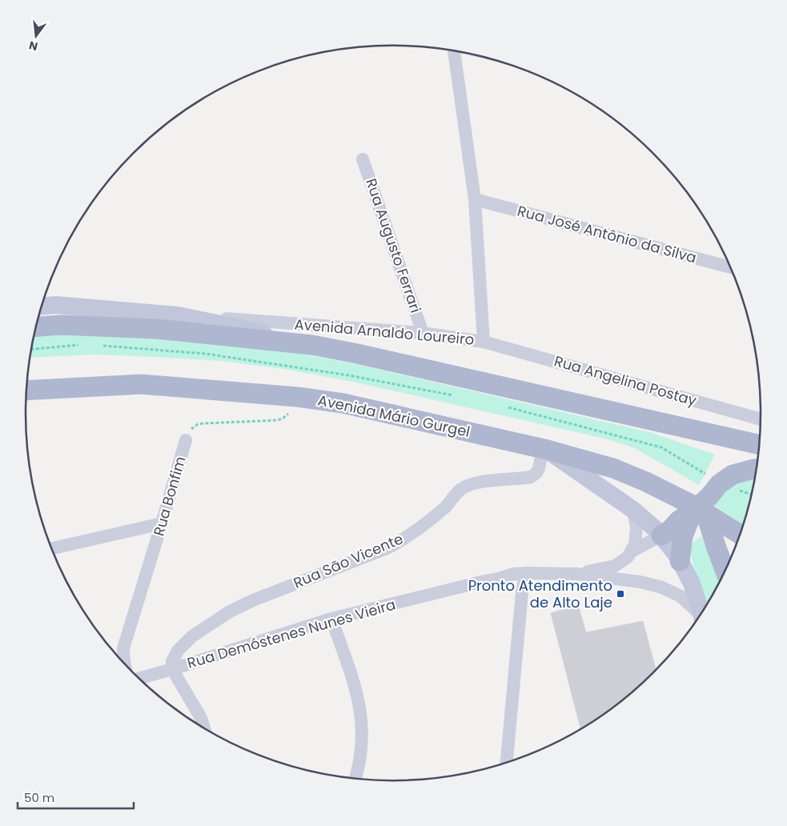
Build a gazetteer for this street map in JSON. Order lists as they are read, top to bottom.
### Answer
{
  "streets": {
    "main road": ["Avenida Mário Gurgel"],
    "street": [
      "Rua José Antônio da Silva",
      "Rua Augusto Ferrari",
      "Avenida Arnaldo Loureiro",
      "Rua Angelina Postay",
      "Rua Bonfim",
      "Rua São Vicente",
      "Rua Demóstenes Nunes Vieira"
    ]
  },
  "crossings": [
    ["Rua José Antônio da Silva", "Avenida Arnaldo Loureiro"],
    ["Rua Augusto Ferrari", "Avenida Arnaldo Loureiro"],
    ["Avenida Arnaldo Loureiro", "Rua Angelina Postay"],
    ["Avenida Mário Gurgel", "Rua Bonfim"],
    ["Avenida Mário Gurgel", "Rua São Vicente"],
    ["Rua São Vicente", "Rua Demóstenes Nunes Vieira"]
  ],
  "places": {
    "transit": ["Pronto Atendimento de Alto Laje"]
  },
  "scale_bar": "50 m",
  "north": "bottom"
}
